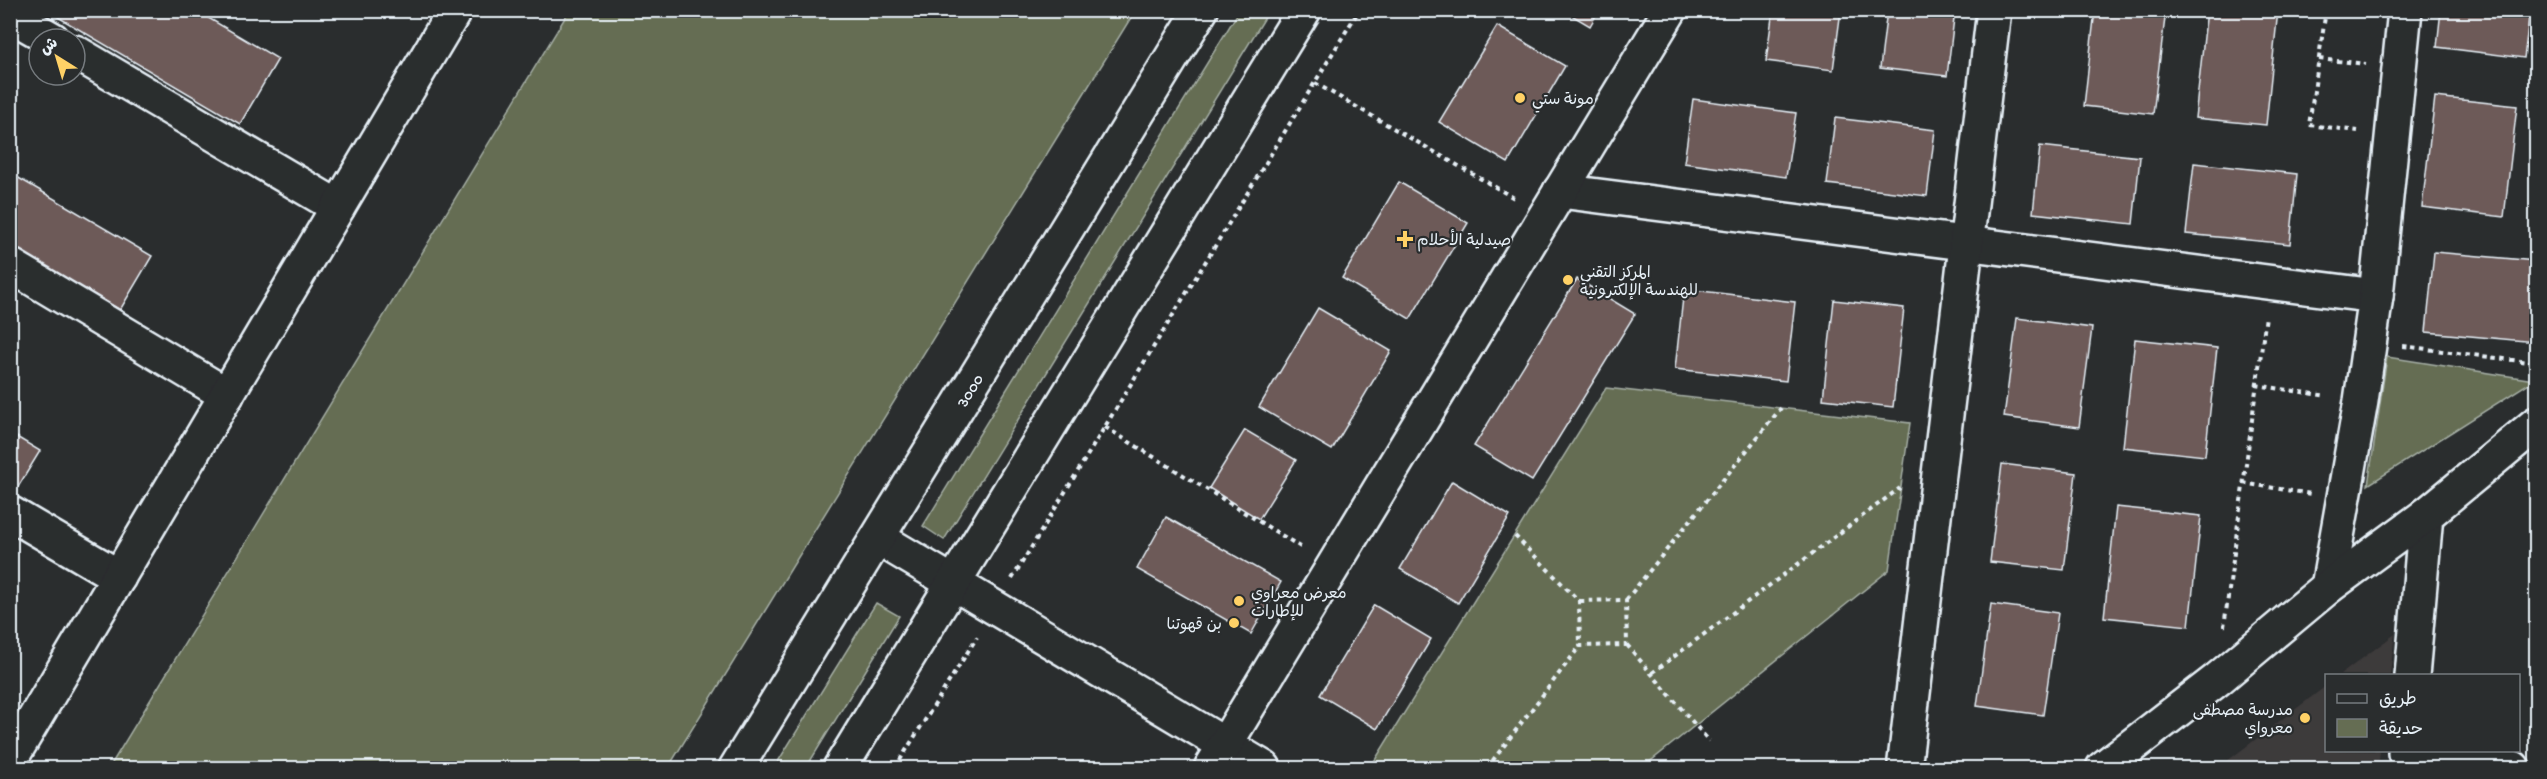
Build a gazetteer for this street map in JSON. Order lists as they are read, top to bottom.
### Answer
{
  "streets": {
    "street": ["3000"]
  },
  "places": {
    "other": [
      "مونة ستي",
      "المركز التقني للهندسة الإلكترونية",
      "معرض معراوي للإطارات",
      "بن قهوتنا",
      "مدرسة مصطفى معرواي"
    ],
    "health": ["صيدلية الأحلام"]
  },
  "legend": ["طريق", "حديقة"],
  "north": "top left"
}
